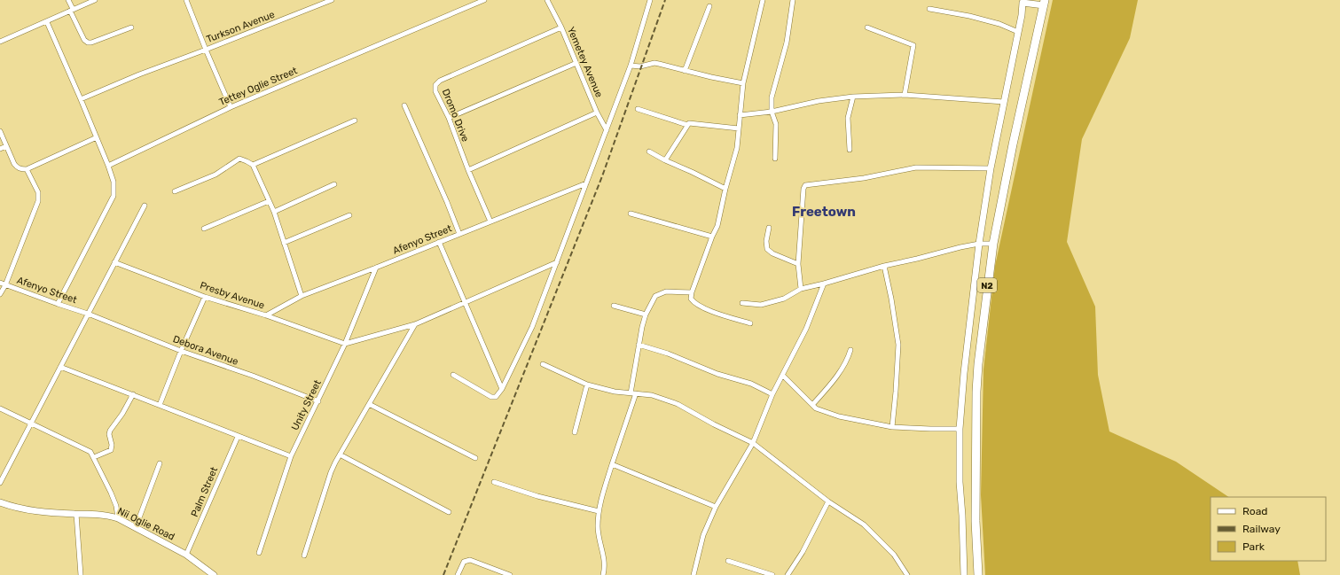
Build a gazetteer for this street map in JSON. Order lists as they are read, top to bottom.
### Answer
{
  "streets": {
    "highway": ["N2"],
    "street": [
      "Turkson Avenue",
      "Yemetey Avenue",
      "Tettey Oglie Street",
      "Dromo Drive",
      "Afenyo Street",
      "Presby Avenue",
      "Debora Avenue",
      "Unity Street",
      "Palm Street",
      "Nii Oglie Road"
    ]
  },
  "crossings": [
    ["Yemetey Avenue", "Dromo Drive"],
    ["Dromo Drive", "Afenyo Street"],
    ["Afenyo Street", "Presby Avenue"],
    ["Afenyo Street", "Debora Avenue"],
    ["Afenyo Street", "Unity Street"],
    ["Presby Avenue", "Unity Street"],
    ["Debora Avenue", "Unity Street"],
    ["Palm Street", "Nii Oglie Road"]
  ],
  "districts": ["Freetown"],
  "legend": ["Road", "Railway", "Park"]
}
